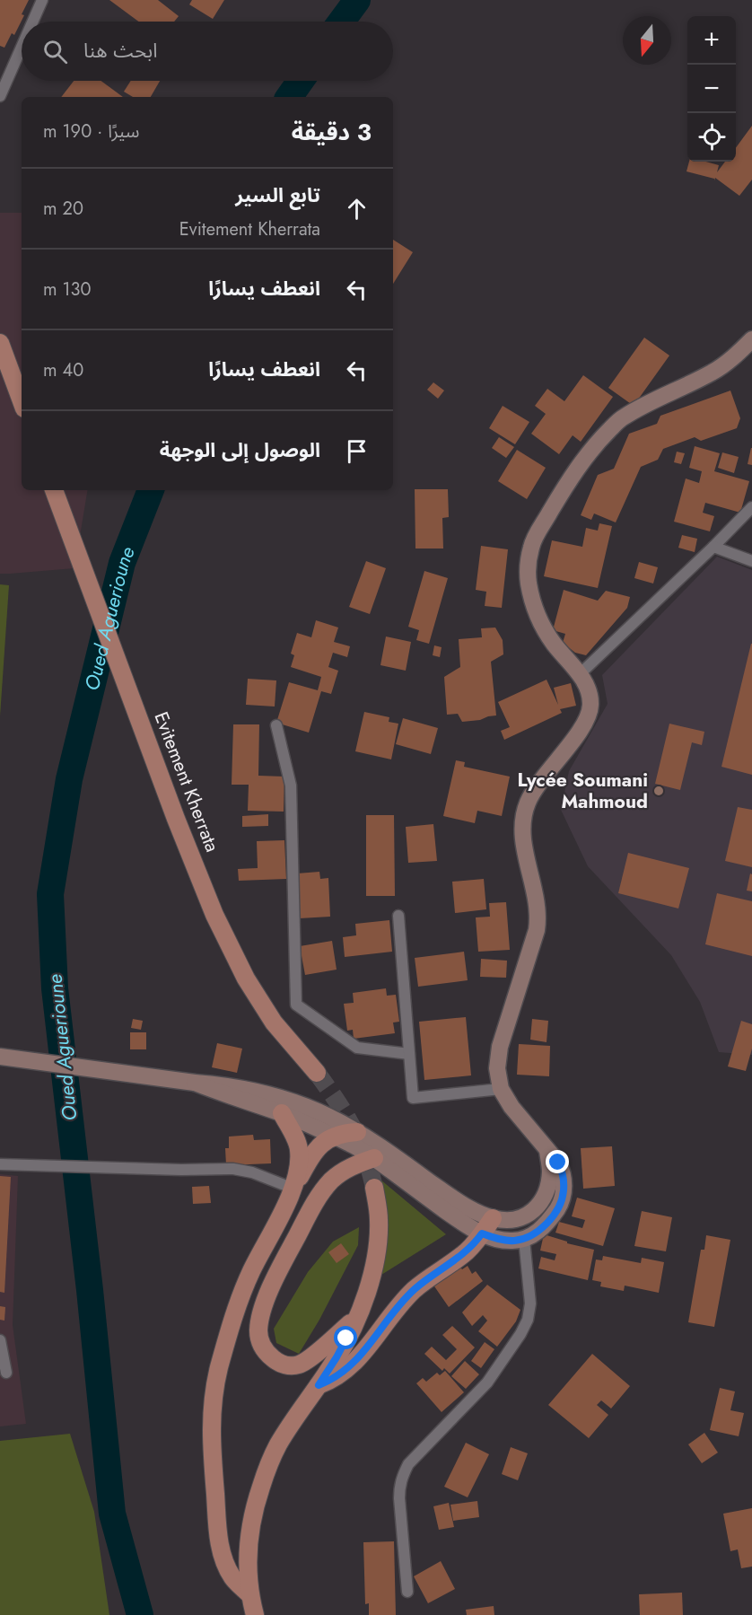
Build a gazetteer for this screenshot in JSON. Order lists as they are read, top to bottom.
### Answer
{
  "streets": {
    "main road": ["Evitement Kherrata"]
  },
  "water": ["Oued Aguerioune"],
  "places": ["Lycée Soumani Mahmoud"],
  "north": "bottom",
  "page": {
    "map_buttons": ["+", "−"],
    "search": "ابحث هنا",
    "heading": ["3 دقيقة", "سيرًا · 190 m"],
    "list": [
      ["تابع السير", "Evitement Kherrata", "20 m"],
      ["انعطف يسارًا", "130 m"],
      ["انعطف يسارًا", "40 m"],
      "الوصول إلى الوجهة"
    ]
  }
}
